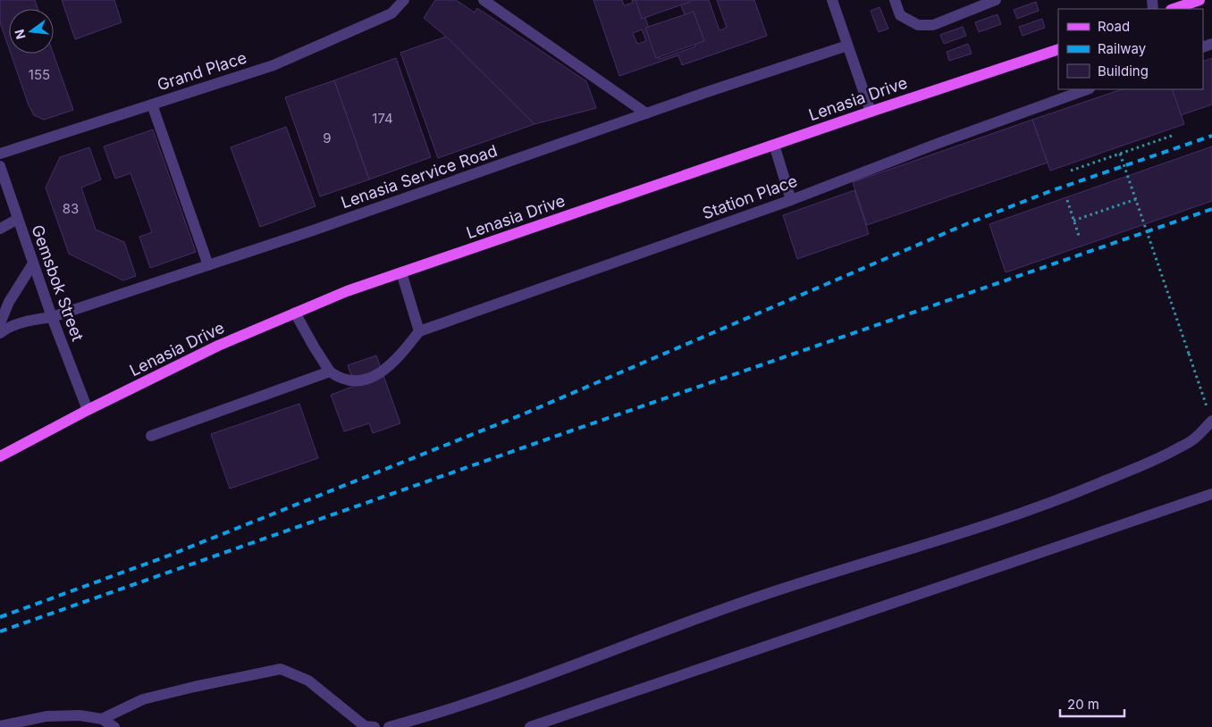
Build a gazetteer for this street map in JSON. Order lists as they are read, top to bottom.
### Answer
{
  "streets": {
    "main road": ["Lenasia Drive"],
    "street": [
      "Grand Place",
      "Lenasia Service Road",
      "Station Place",
      "Gemsbok Street"
    ]
  },
  "crossings": [
    ["Lenasia Drive", "Gemsbok Street"],
    ["Lenasia Service Road", "Gemsbok Street"]
  ],
  "house_numbers": [
    "155",
    "174",
    "9",
    "83"
  ],
  "legend": ["Road", "Railway", "Building"],
  "scale_bar": "20 m",
  "north": "left"
}
